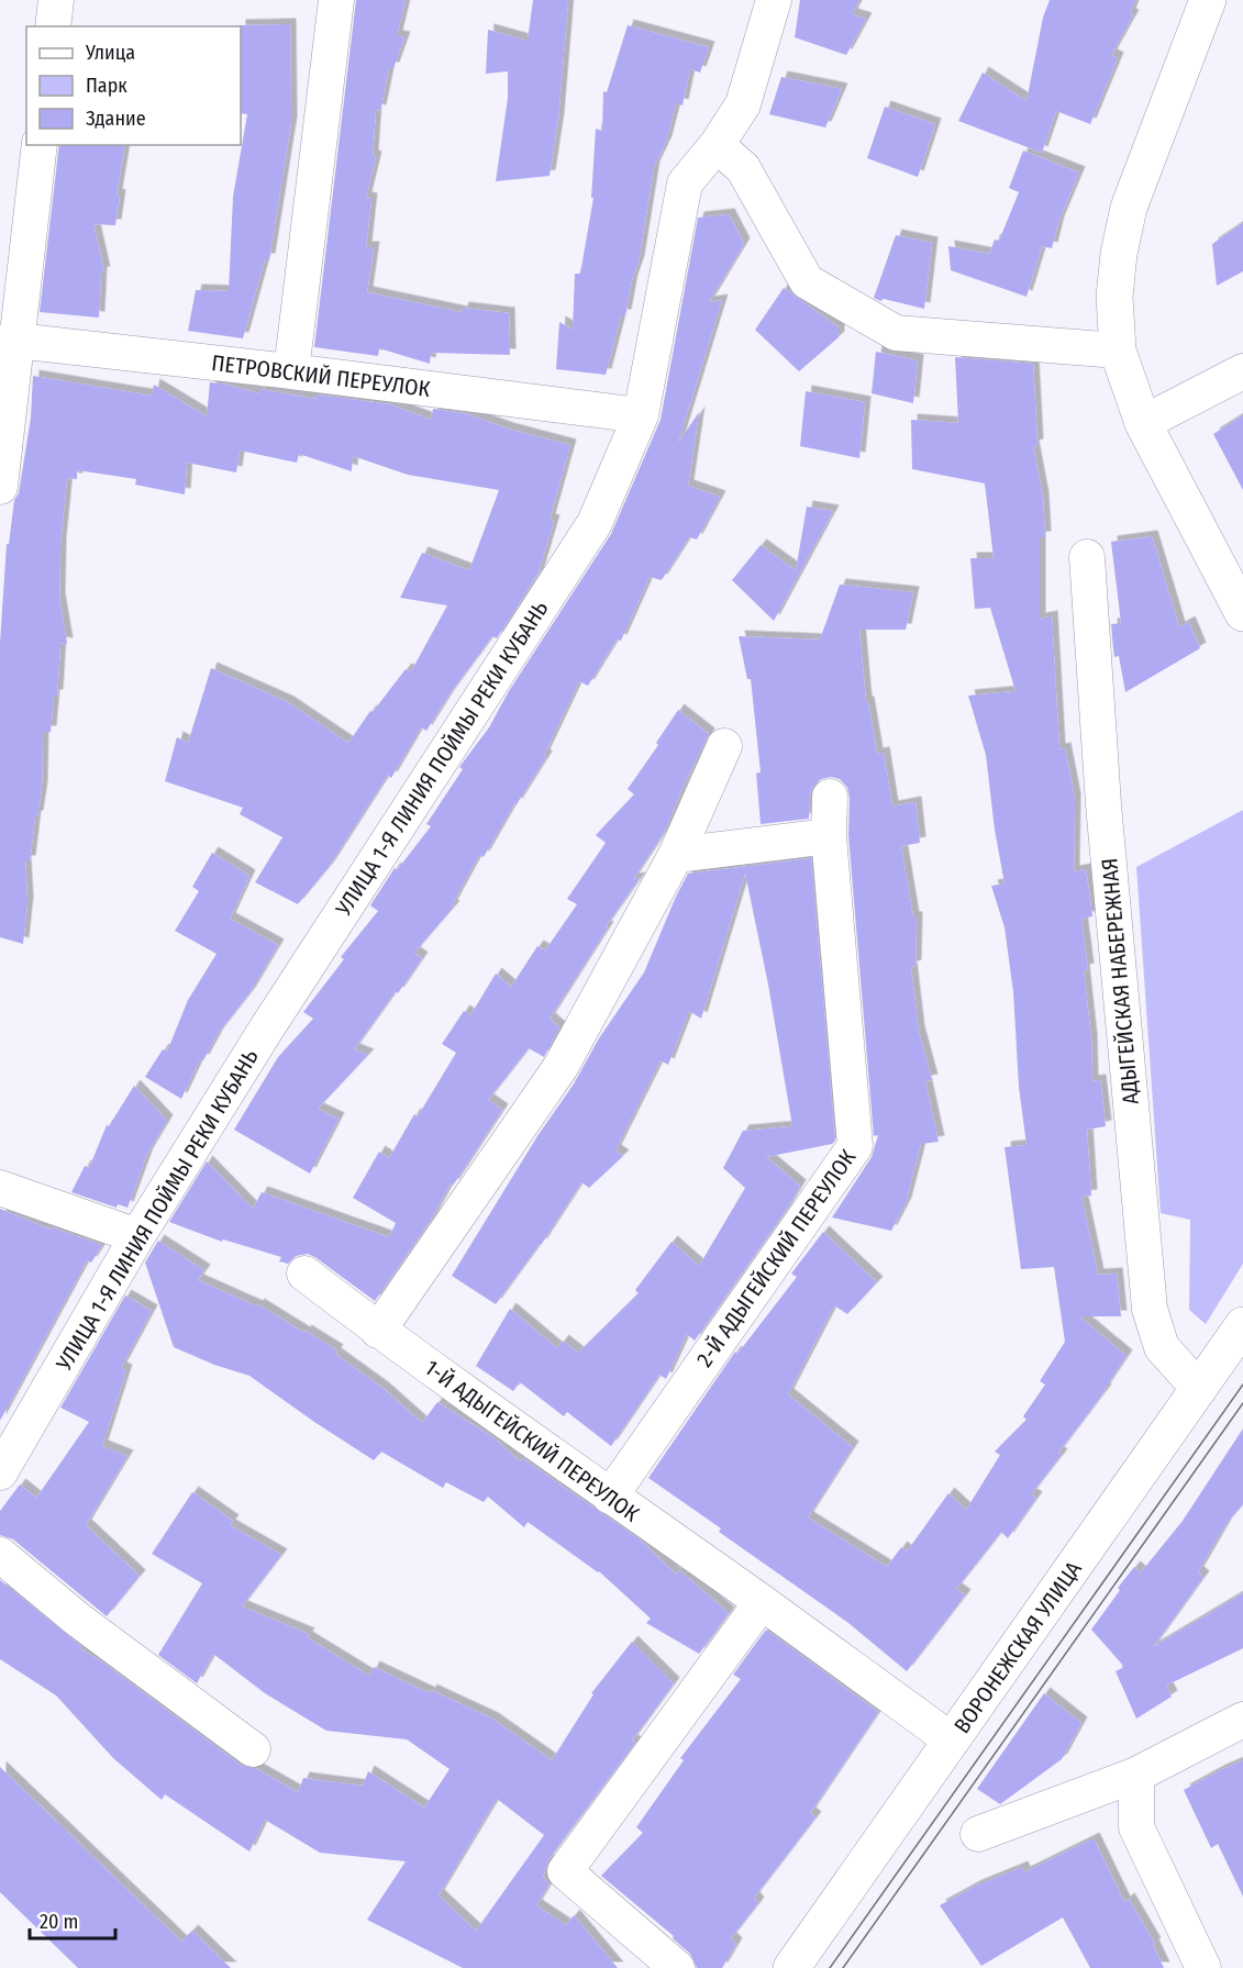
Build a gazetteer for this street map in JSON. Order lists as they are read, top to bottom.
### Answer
{
  "streets": {
    "street": [
      "ПЕТРОВСКИЙ ПЕРЕУЛОК",
      "УЛИЦА 1-Я ЛИНИЯ ПОЙМЫ РЕКИ КУБАНЬ",
      "АДЫГЕЙСКАЯ НАБЕРЕЖНАЯ",
      "2-Й АДЫГЕЙСКИЙ ПЕРЕУЛОК",
      "1-Й АДЫГЕЙСКИЙ ПЕРЕУЛОК",
      "ВОРОНЕЖСКАЯ УЛИЦА"
    ]
  },
  "crossings": [
    ["ПЕТРОВСКИЙ ПЕРЕУЛОК", "УЛИЦА 1-Я ЛИНИЯ ПОЙМЫ РЕКИ КУБАНЬ"],
    ["АДЫГЕЙСКАЯ НАБЕРЕЖНАЯ", "ВОРОНЕЖСКАЯ УЛИЦА"],
    ["2-Й АДЫГЕЙСКИЙ ПЕРЕУЛОК", "1-Й АДЫГЕЙСКИЙ ПЕРЕУЛОК"],
    ["1-Й АДЫГЕЙСКИЙ ПЕРЕУЛОК", "ВОРОНЕЖСКАЯ УЛИЦА"]
  ],
  "legend": ["Улица", "Парк", "Здание"],
  "scale_bar": "20 m"
}
